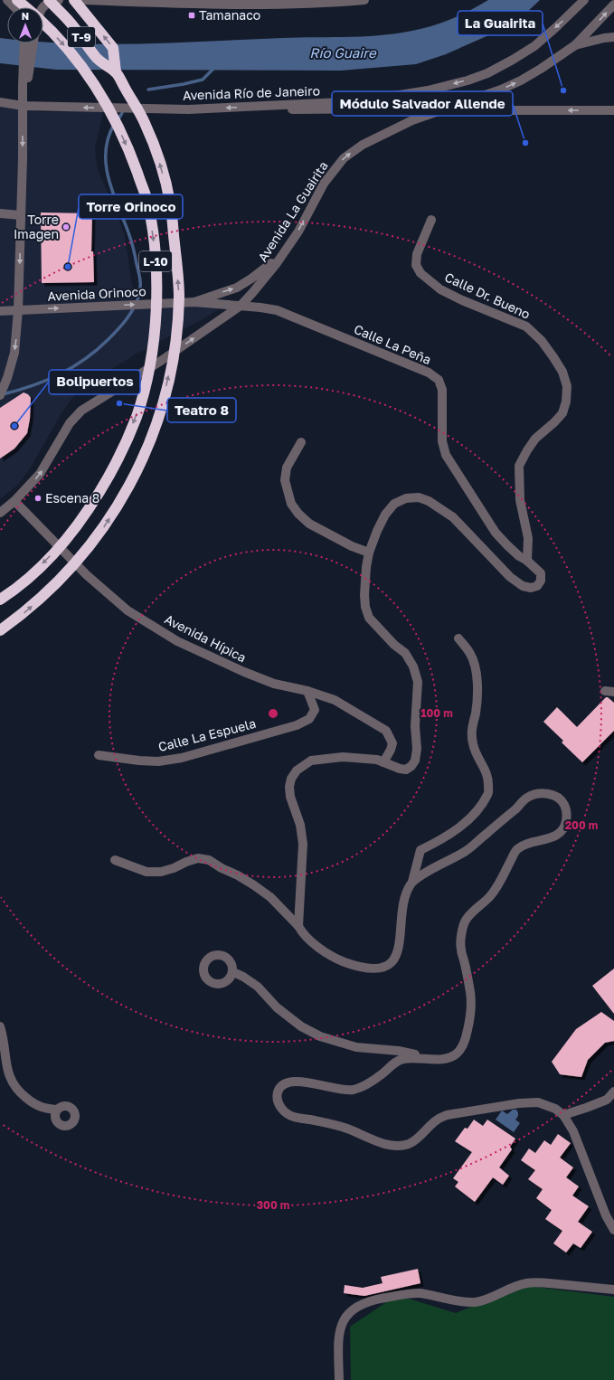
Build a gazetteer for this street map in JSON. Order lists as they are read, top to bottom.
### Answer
{
  "streets": {
    "highway": ["T-9", "L-10"],
    "street": [
      "Avenida Río de Janeiro",
      "Avenida La Guairita",
      "Avenida Orinoco",
      "Calle Dr. Bueno",
      "Calle La Peña",
      "Avenida Hípica",
      "Calle La Espuela"
    ]
  },
  "crossings": [
    ["T-9", "L-10"],
    ["Avenida La Guairita", "Calle La Peña"],
    ["Avenida La Guairita", "Avenida Hípica"],
    ["Avenida Orinoco", "Calle La Peña"],
    ["Calle Dr. Bueno", "Calle La Peña"],
    ["Avenida Hípica", "Calle La Espuela"]
  ],
  "one_way": ["Avenida La Guairita", "Avenida Orinoco"],
  "water": ["Río Guaire"],
  "places": {
    "transit": ["Tamanaco"],
    "other": [
      "La Guairita",
      "Módulo Salvador Allende",
      "Torre Imagen",
      "Torre Orinoco",
      "Teatro 8",
      "Bolipuertos",
      "Escena 8"
    ]
  },
  "north": "top",
  "rings": ["100 m", "200 m", "300 m"]
}
